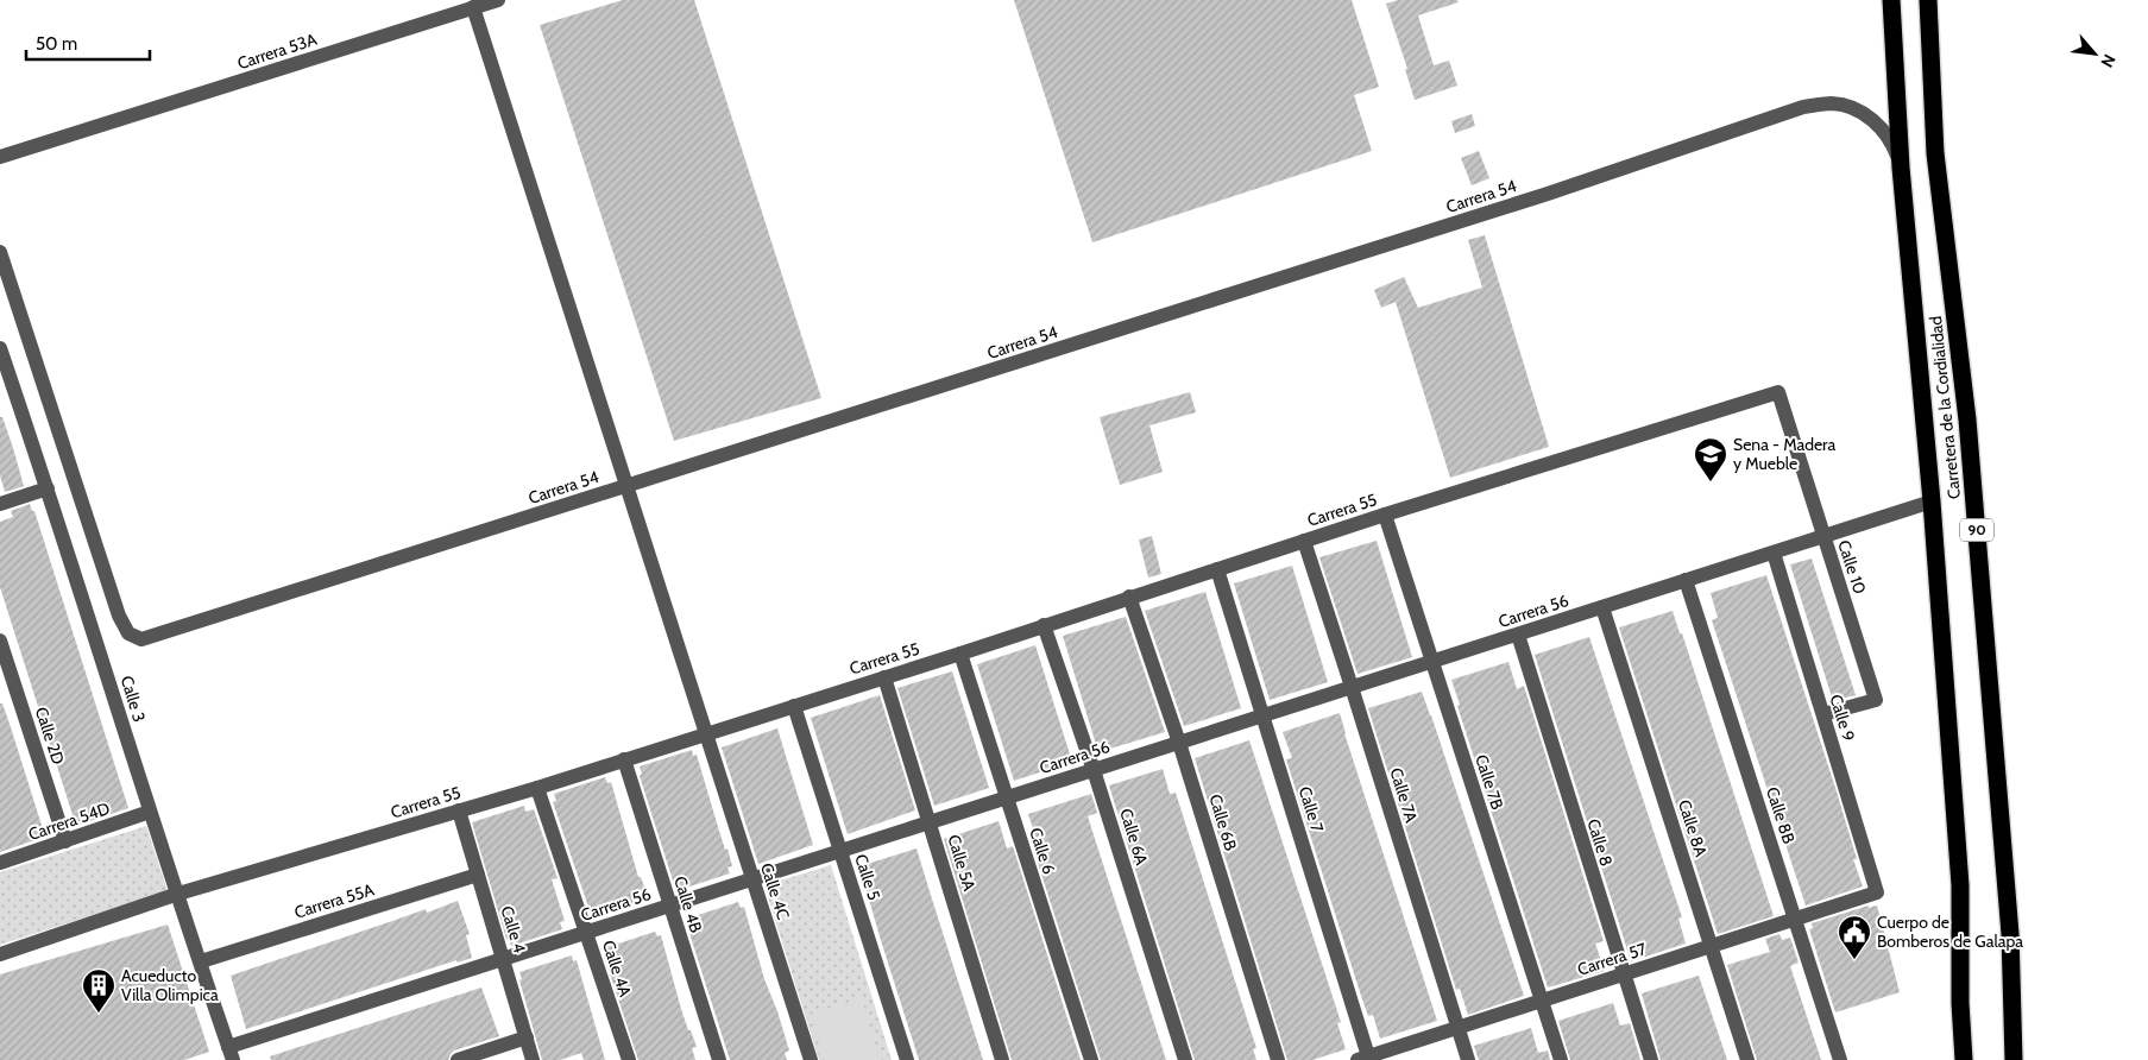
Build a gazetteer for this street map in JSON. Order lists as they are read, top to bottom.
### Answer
{
  "streets": {
    "highway": ["Carretera de la Cordialidad", "90"],
    "street": [
      "Carrera 53A",
      "Carrera 54",
      "Carrera 55",
      "Calle 10",
      "Carrera 56",
      "Calle 3",
      "Calle 9",
      "Calle 2D",
      "Calle 7B",
      "Calle 7A",
      "Calle 7",
      "Calle 8B",
      "Carrera 54D",
      "Calle 6B",
      "Calle 8A",
      "Calle 6A",
      "Calle 8",
      "Calle 6",
      "Calle 5A",
      "Calle 5",
      "Calle 4C",
      "Carrera 55A",
      "Calle 4B",
      "Calle 4",
      "Carrera 57",
      "Calle 4A"
    ]
  },
  "crossings": [
    ["Carrera 53A", "Calle 4C"],
    ["Carrera 54", "Carretera de la Cordialidad"],
    ["Carrera 54", "Calle 4C"],
    ["Carretera de la Cordialidad", "Carrera 56"],
    ["Carrera 55", "Calle 10"],
    ["Carrera 55", "Calle 3"],
    ["Carrera 55", "Calle 7B"],
    ["Carrera 55", "Calle 7A"],
    ["Carrera 55", "Calle 7"],
    ["Carrera 55", "Calle 6B"],
    ["Carrera 55", "Calle 6A"],
    ["Carrera 55", "Calle 6"],
    ["Carrera 55", "Calle 5A"],
    ["Carrera 55", "Calle 5"],
    ["Carrera 55", "Calle 4C"],
    ["Carrera 55", "Calle 4B"],
    ["Carrera 55", "Calle 4"],
    ["Carrera 55", "Calle 4A"],
    ["Calle 10", "Carrera 56"],
    ["Calle 10", "Calle 9"],
    ["Carrera 56", "Calle 3"],
    ["Carrera 56", "Calle 9"],
    ["Carrera 56", "Calle 7B"],
    ["Carrera 56", "Calle 7A"],
    ["Carrera 56", "Calle 7"],
    ["Carrera 56", "Calle 8B"],
    ["Carrera 56", "Calle 6B"],
    ["Carrera 56", "Calle 8A"],
    ["Carrera 56", "Calle 6A"],
    ["Carrera 56", "Calle 8"],
    ["Carrera 56", "Calle 6"],
    ["Carrera 56", "Calle 5A"],
    ["Carrera 56", "Calle 5"],
    ["Carrera 56", "Calle 4C"],
    ["Carrera 56", "Calle 4B"],
    ["Carrera 56", "Calle 4"],
    ["Carrera 56", "Calle 4A"],
    ["Calle 3", "Carrera 54D"],
    ["Calle 3", "Carrera 55A"],
    ["Calle 9", "Carrera 57"],
    ["Calle 2D", "Carrera 54D"],
    ["Calle 7B", "Carrera 57"],
    ["Calle 7A", "Carrera 57"],
    ["Calle 7", "Carrera 57"],
    ["Calle 8B", "Carrera 57"],
    ["Calle 8A", "Carrera 57"],
    ["Calle 8", "Carrera 57"],
    ["Carrera 55A", "Calle 4"]
  ],
  "places": {
    "school or university": ["Sena - Madera y Mueble"],
    "public building": ["Cuerpo de Bomberos de Galapa"],
    "building": ["Acueducto Villa Olimpica"]
  },
  "scale_bar": "50 m",
  "north": "bottom right"
}
